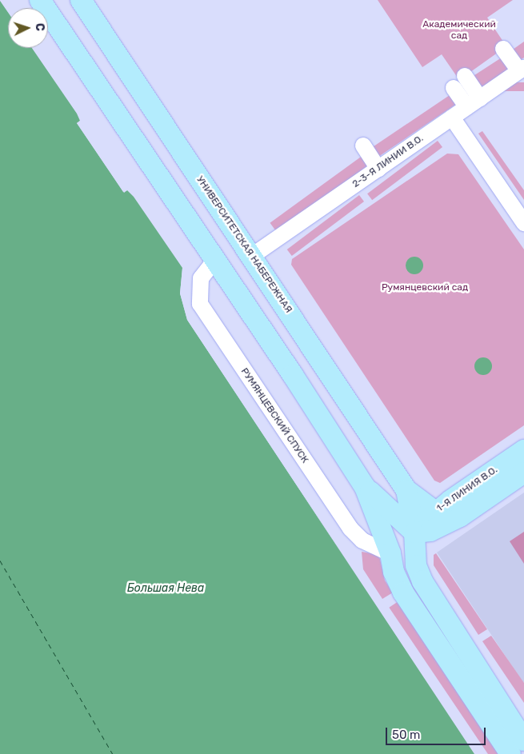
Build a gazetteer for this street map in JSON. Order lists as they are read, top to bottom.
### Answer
{
  "streets": {
    "main road": ["УНИВЕРСИТЕТСКАЯ НАБЕРЕЖНАЯ", "1-Я ЛИНИЯ В.О."],
    "street": ["2-3-Я ЛИНИИ В.О.", "РУМЯНЦЕВСКИЙ СПУСК"]
  },
  "crossings": [
    ["2-3-Я ЛИНИИ В.О.", "УНИВЕРСИТЕТСКАЯ НАБЕРЕЖНАЯ"],
    ["УНИВЕРСИТЕТСКАЯ НАБЕРЕЖНАЯ", "1-Я ЛИНИЯ В.О."],
    ["РУМЯНЦЕВСКИЙ СПУСК", "1-Я ЛИНИЯ В.О."]
  ],
  "water": ["Большая Нева"],
  "parks": ["Академический сад", "Румянцевский сад"],
  "scale_bar": "50 m",
  "north": "right"
}
